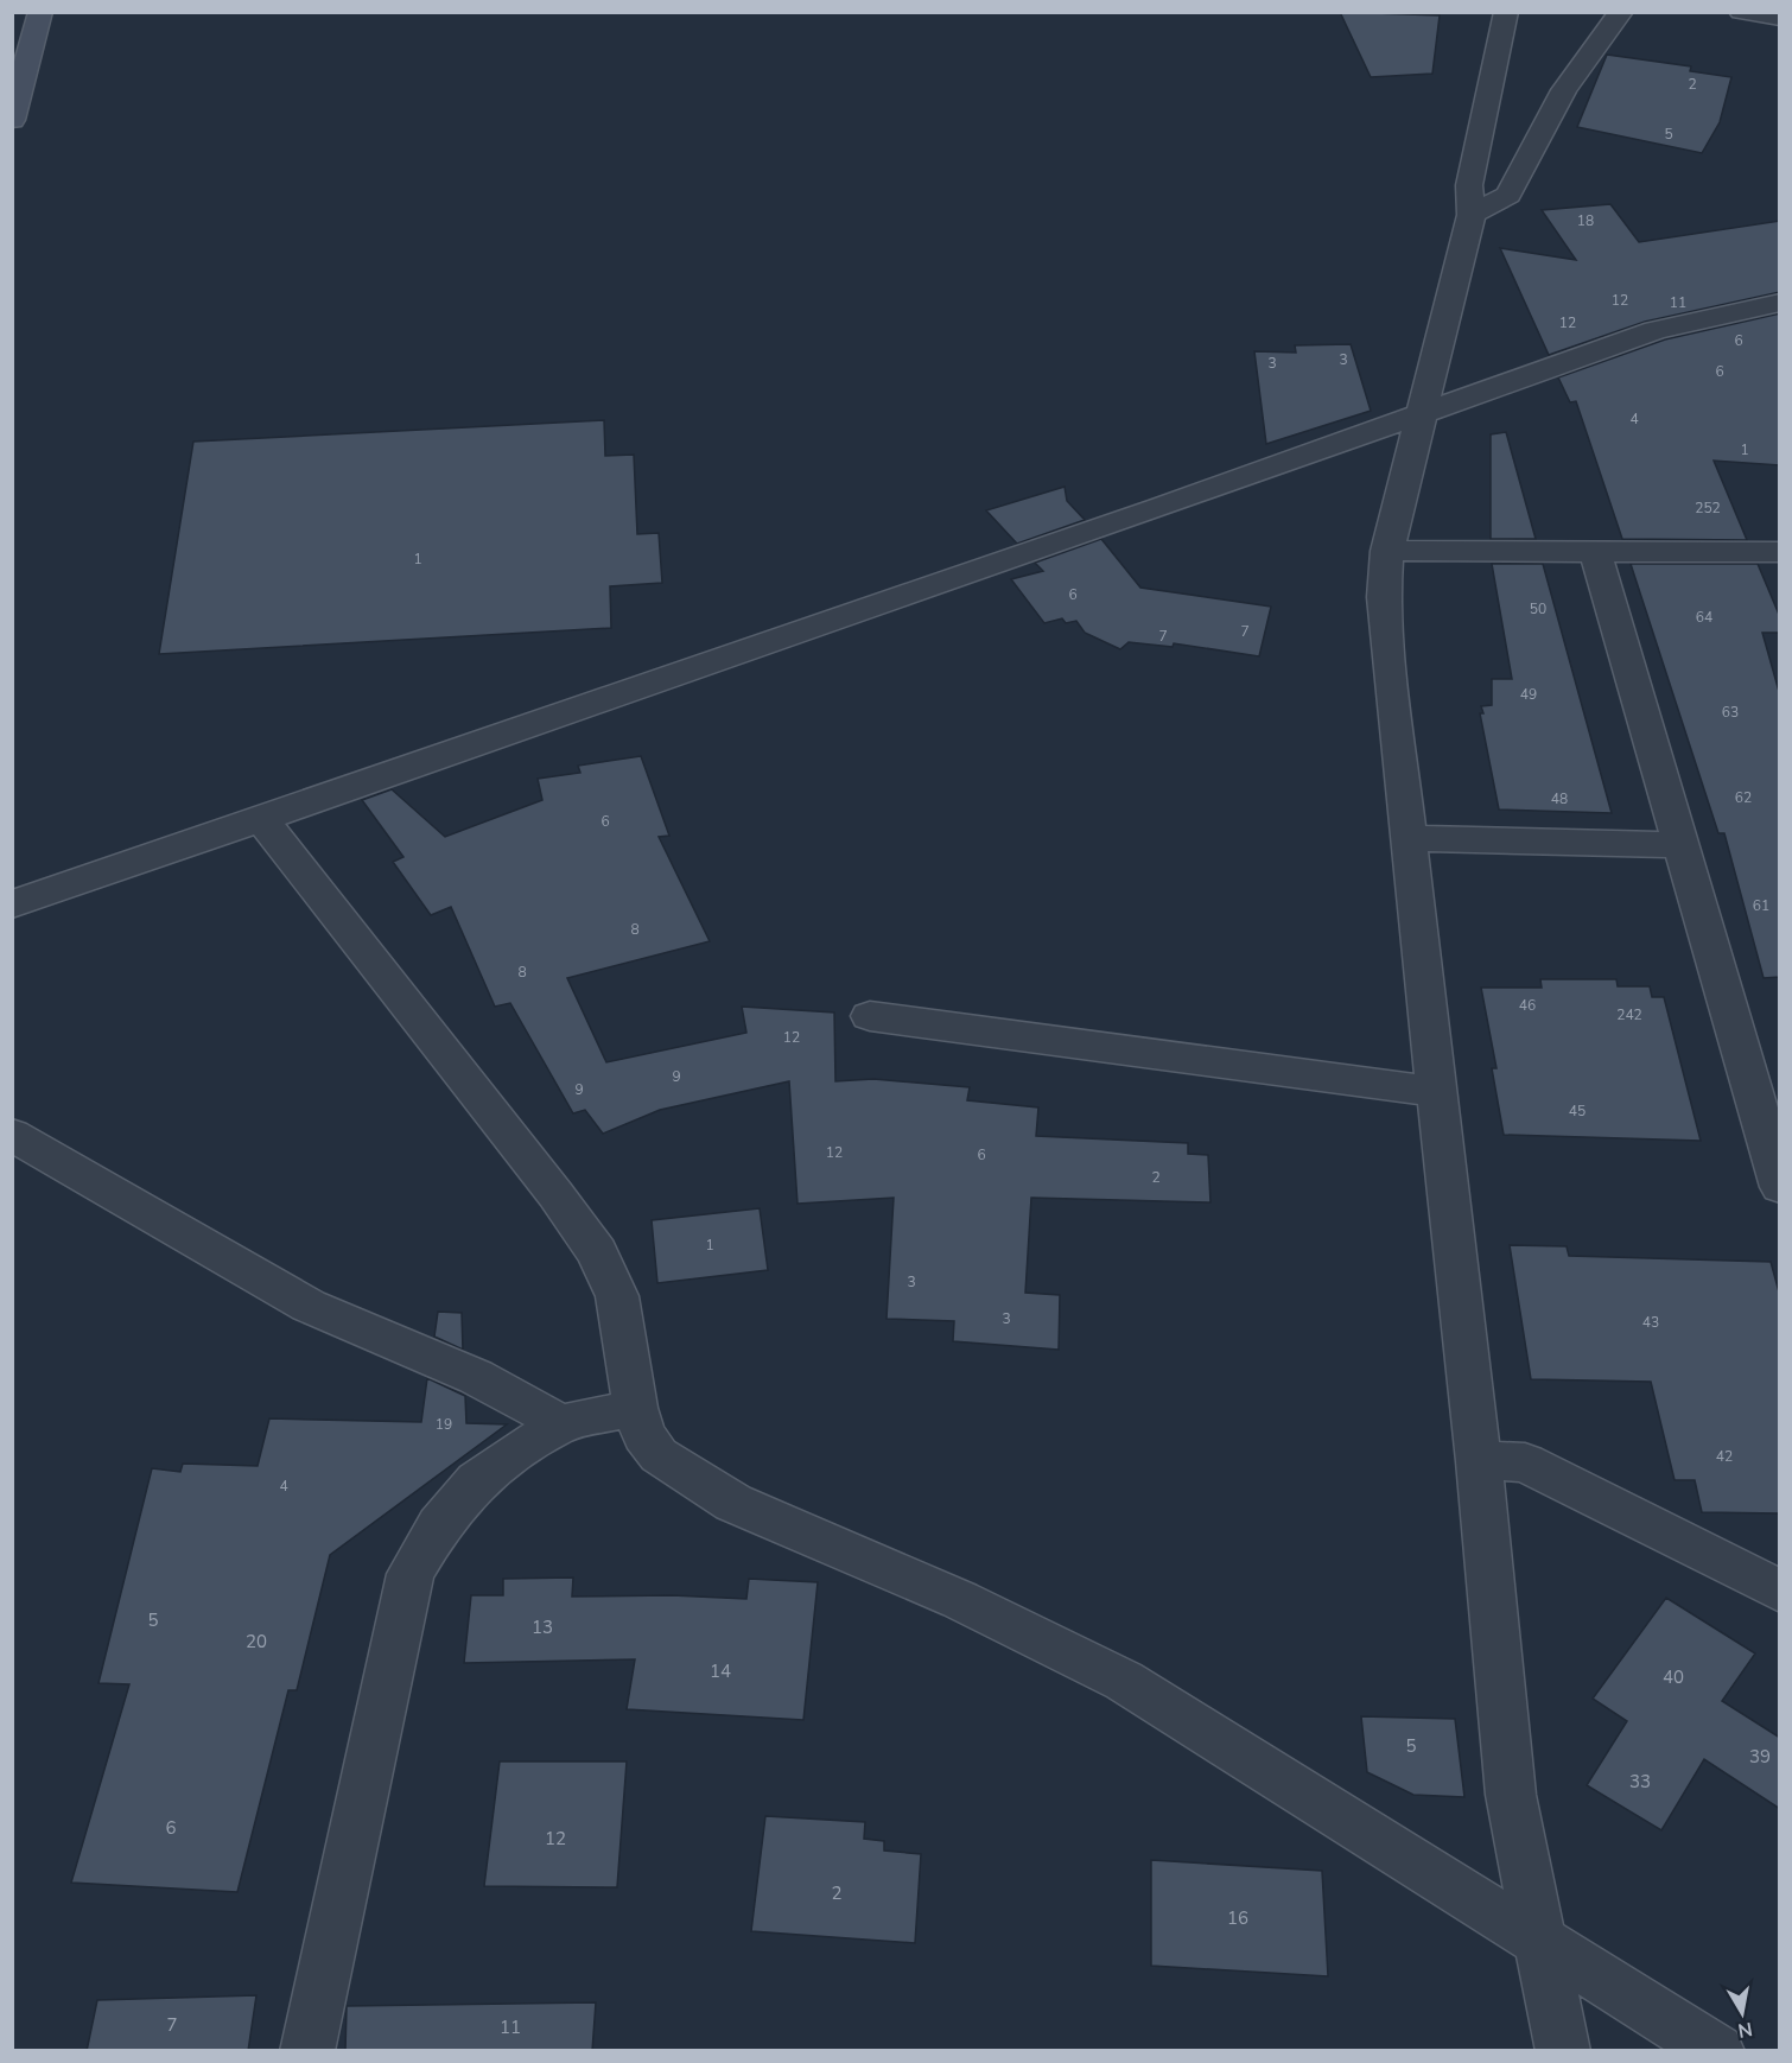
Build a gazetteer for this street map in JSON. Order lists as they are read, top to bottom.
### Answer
{
  "house_numbers": [
    "2",
    "5",
    "18",
    "12",
    "11",
    "12",
    "6",
    "3",
    "3",
    "6",
    "4",
    "1",
    "252",
    "1",
    "6",
    "50",
    "64",
    "7",
    "7",
    "49",
    "63",
    "62",
    "48",
    "6",
    "61",
    "8",
    "8",
    "46",
    "242",
    "12",
    "9",
    "9",
    "45",
    "12",
    "6",
    "2",
    "1",
    "3",
    "3",
    "43",
    "19",
    "42",
    "4",
    "5",
    "13",
    "20",
    "14",
    "40",
    "5",
    "39",
    "33",
    "6",
    "12",
    "2",
    "16",
    "7",
    "11"
  ],
  "north": "bottom"
}
